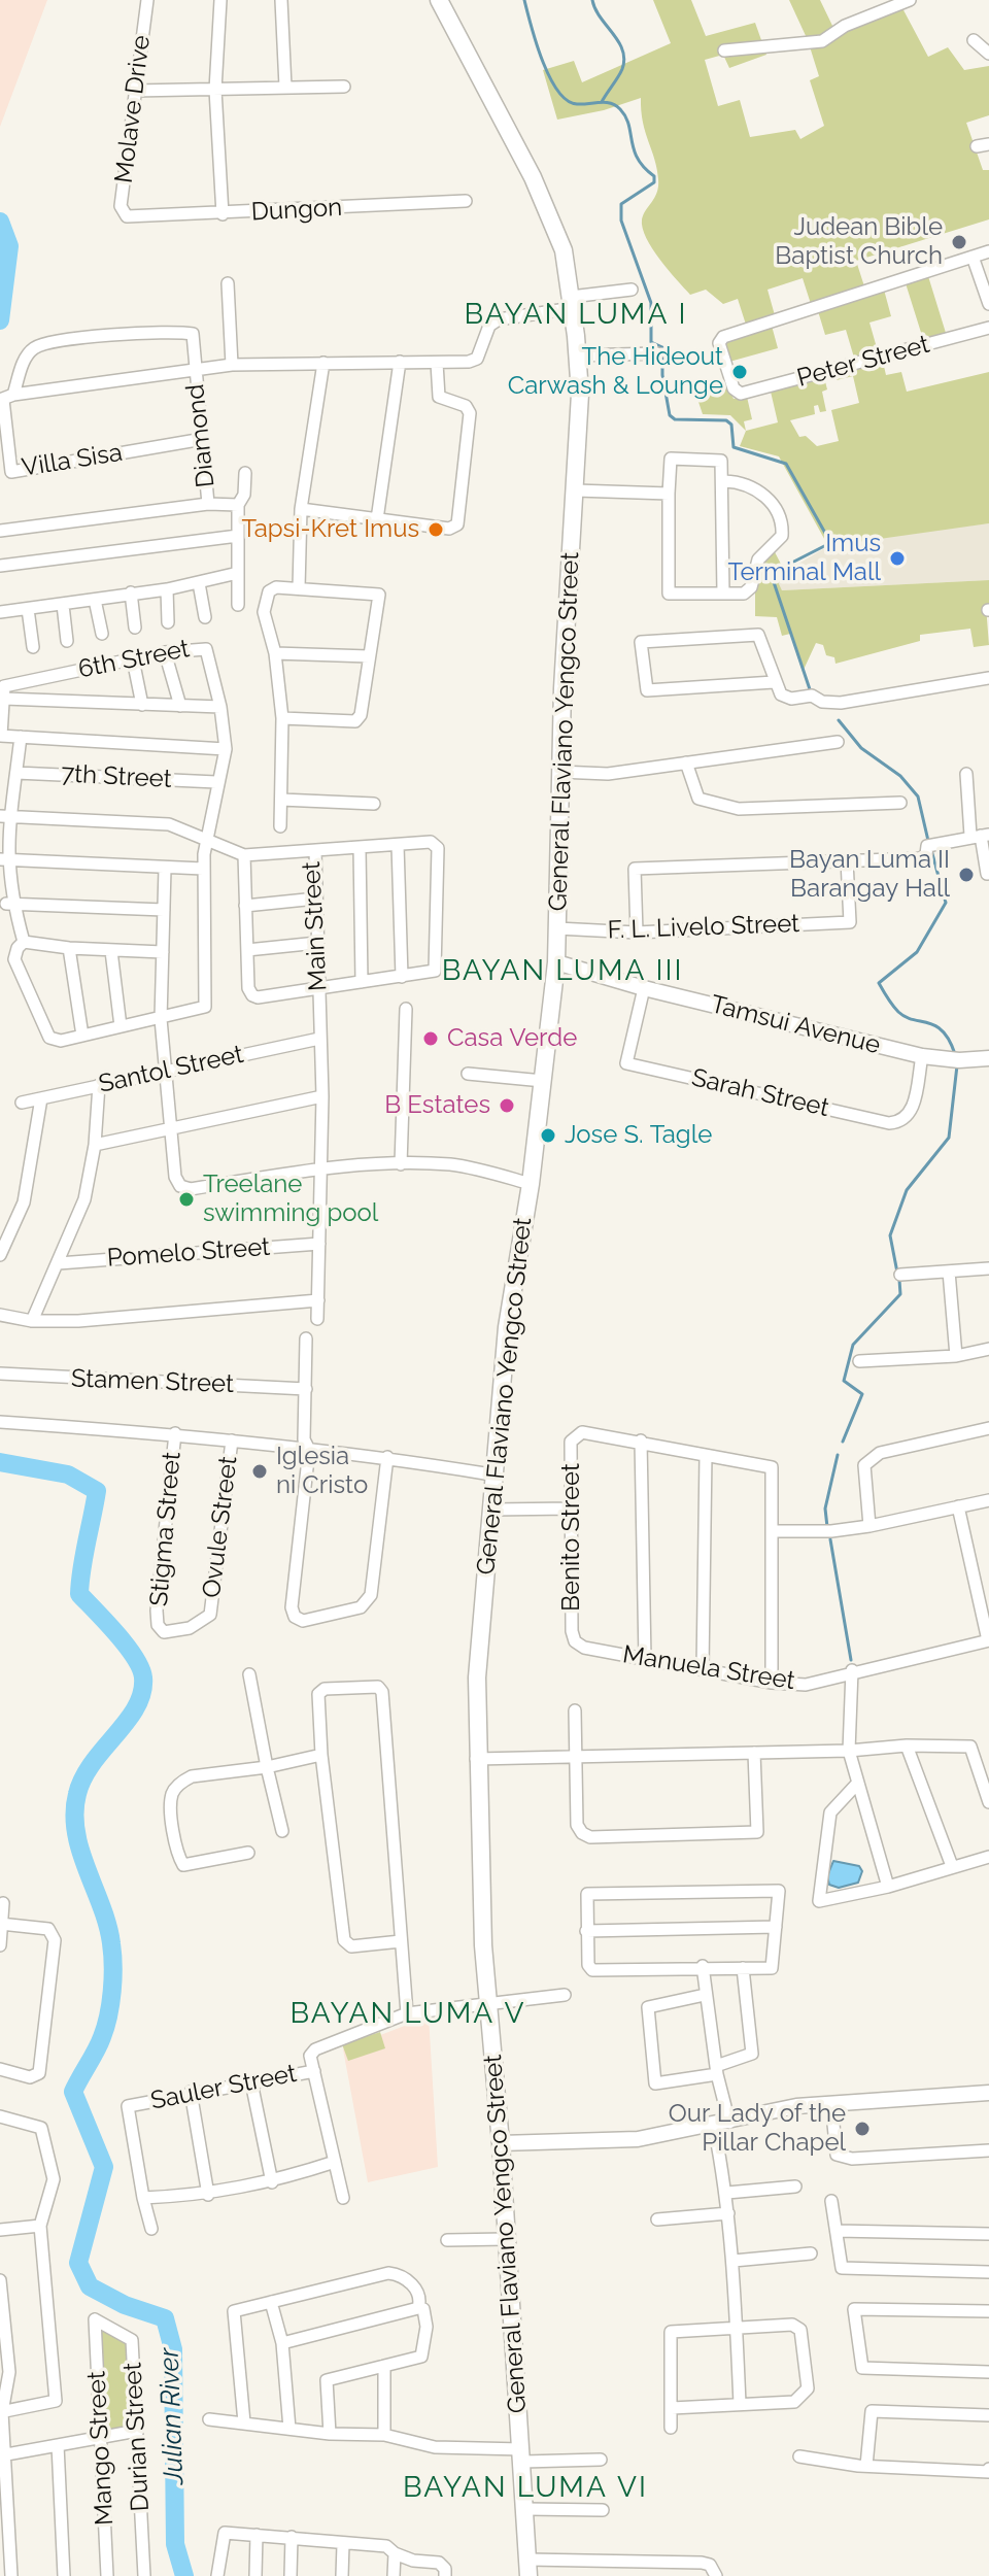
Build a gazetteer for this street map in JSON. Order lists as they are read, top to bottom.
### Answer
{
  "streets": {
    "main road": ["General Flaviano Yengco Street"],
    "street": [
      "Molave Drive",
      "Dungon",
      "Peter Street",
      "Diamond",
      "Villa Sisa",
      "6th Street",
      "7th Street",
      "Main Street",
      "F. L. Livelo Street",
      "Tamsui Avenue",
      "Santol Street",
      "Sarah Street",
      "Pomelo Street",
      "Stamen Street",
      "Ovule Street",
      "Stigma Street",
      "Benito Street",
      "Manuela Street",
      "Sauler Street",
      "Durian Street",
      "Mango Street"
    ]
  },
  "crossings": [
    ["Molave Drive", "Dungon"],
    ["Diamond", "Villa Sisa"],
    ["6th Street", "7th Street"],
    ["6th Street", "Main Street"],
    ["General Flaviano Yengco Street", "F. L. Livelo Street"],
    ["General Flaviano Yengco Street", "Tamsui Avenue"],
    ["General Flaviano Yengco Street", "Sauler Street"],
    ["Main Street", "Santol Street"],
    ["Main Street", "Pomelo Street"],
    ["Tamsui Avenue", "Sarah Street"],
    ["Ovule Street", "Stigma Street"],
    ["Benito Street", "Manuela Street"],
    ["Durian Street", "Mango Street"]
  ],
  "districts": [
    "BAYAN LUMA I",
    "BAYAN LUMA III",
    "BAYAN LUMA V",
    "BAYAN LUMA VI"
  ],
  "water": ["Julian River"],
  "places": [
    "Judean Bible Baptist Church",
    "The Hideout Carwash & Lounge",
    "Tapsi-Kret Imus",
    "Imus Terminal Mall",
    "Bayan Luma II Barangay Hall",
    "Casa Verde",
    "B Estates",
    "Jose S. Tagle",
    "Treelane swimming pool",
    "Iglesia ni Cristo",
    "Our Lady of the Pillar Chapel"
  ]
}
